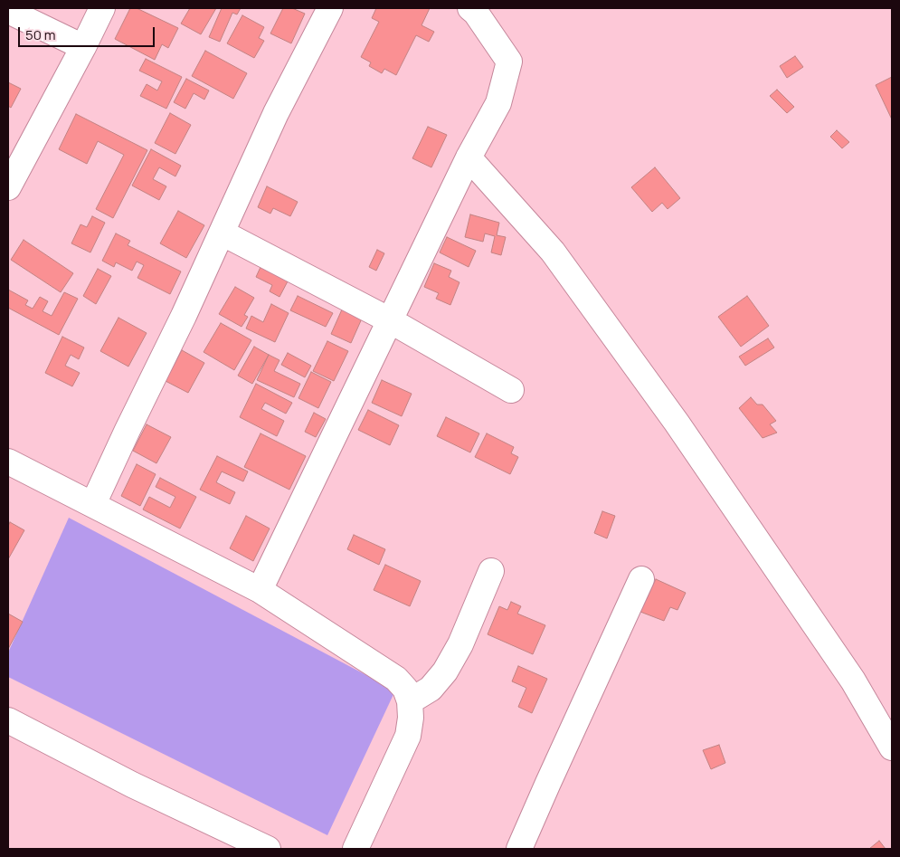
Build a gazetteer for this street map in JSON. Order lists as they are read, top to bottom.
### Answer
{
  "scale_bar": "50 m"
}
